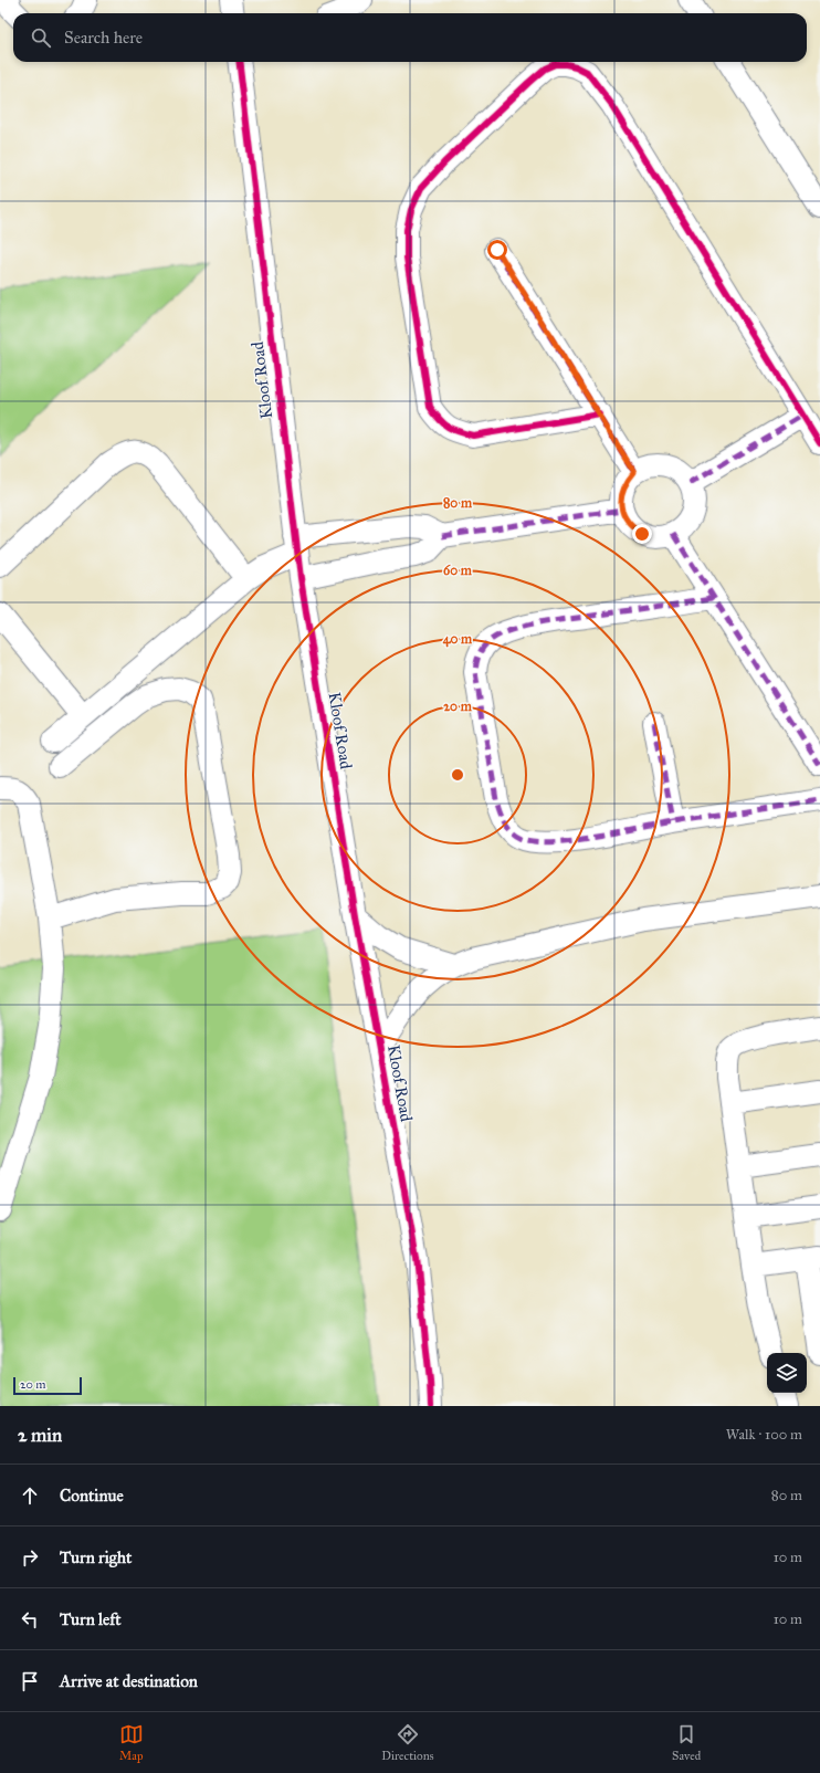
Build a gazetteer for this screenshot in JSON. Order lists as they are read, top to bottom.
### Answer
{
  "streets": {
    "street": ["Kloof Road"]
  },
  "scale_bar": "20 m",
  "page": {
    "search": "Search here",
    "scale": "20 m",
    "heading": ["2 min", "Walk · 100 m"],
    "list": [
      ["Continue", "80 m"],
      ["Turn right", "10 m"],
      ["Turn left", "10 m"],
      "Arrive at destination"
    ],
    "nav": ["Map", "Directions", "Saved"]
  },
  "rings": [
    "80 m",
    "60 m",
    "40 m",
    "20 m"
  ]
}
